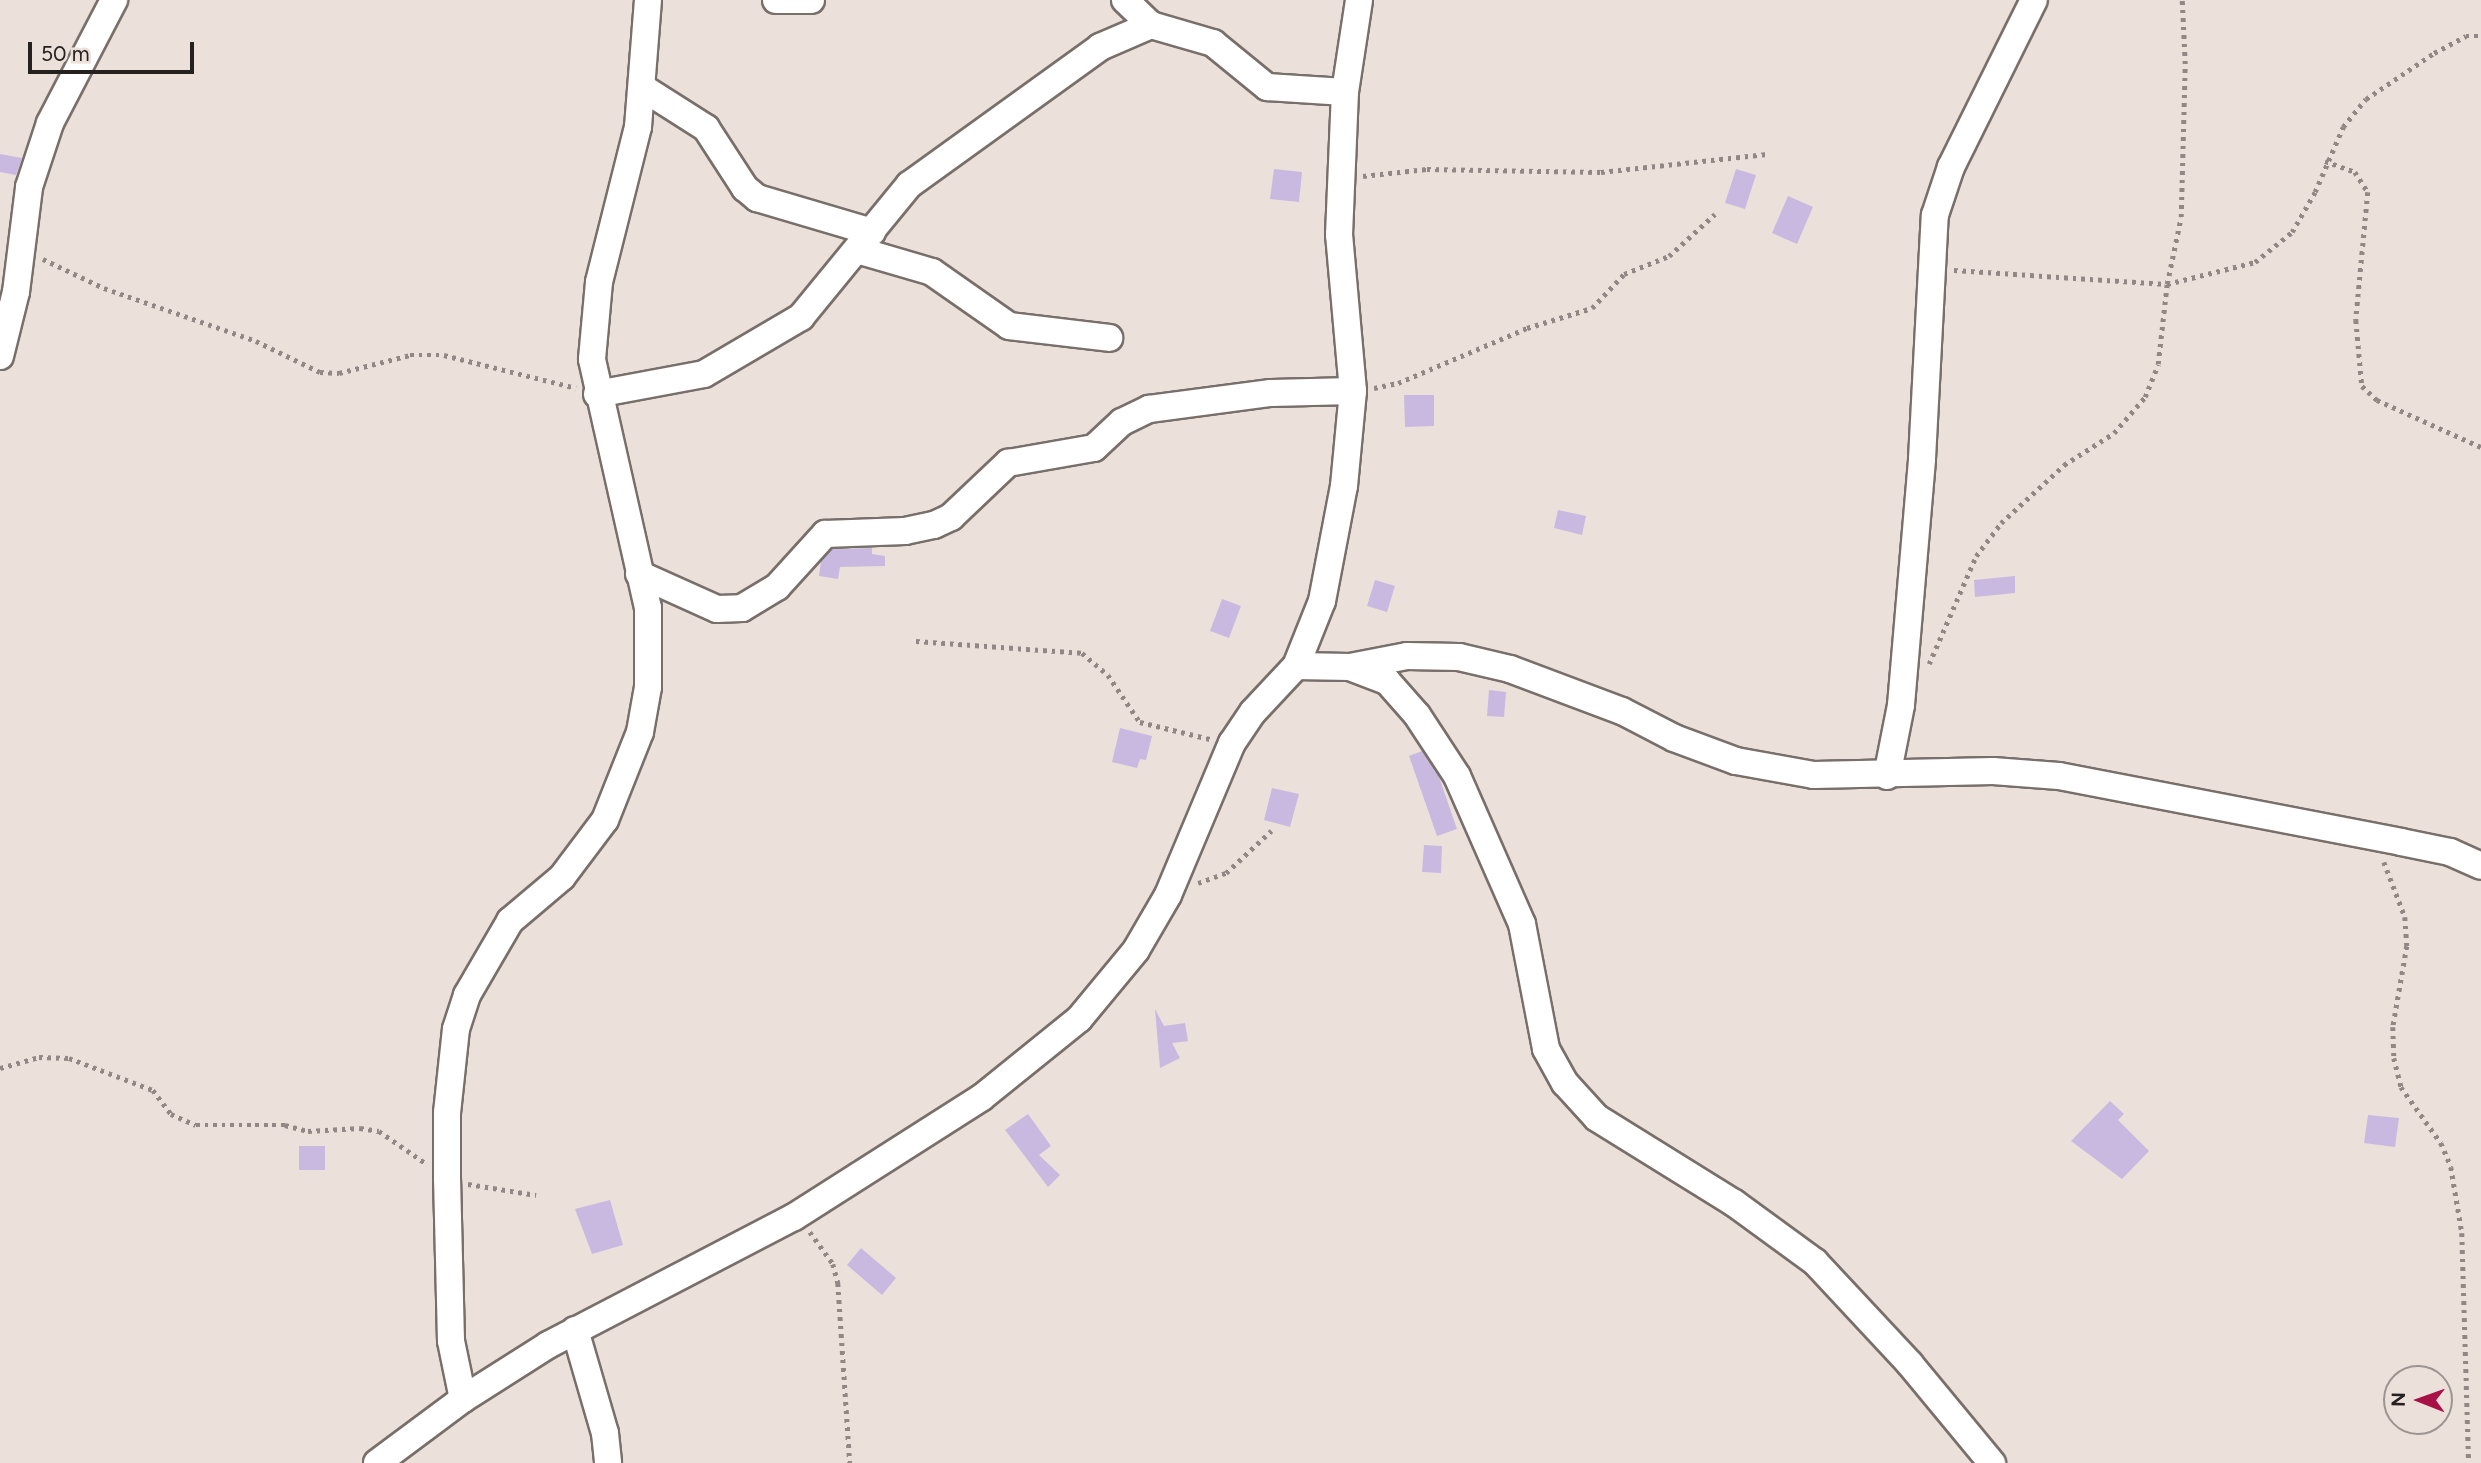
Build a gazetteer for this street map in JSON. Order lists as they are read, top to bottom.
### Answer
{
  "scale_bar": "50 m",
  "north": "left"
}
